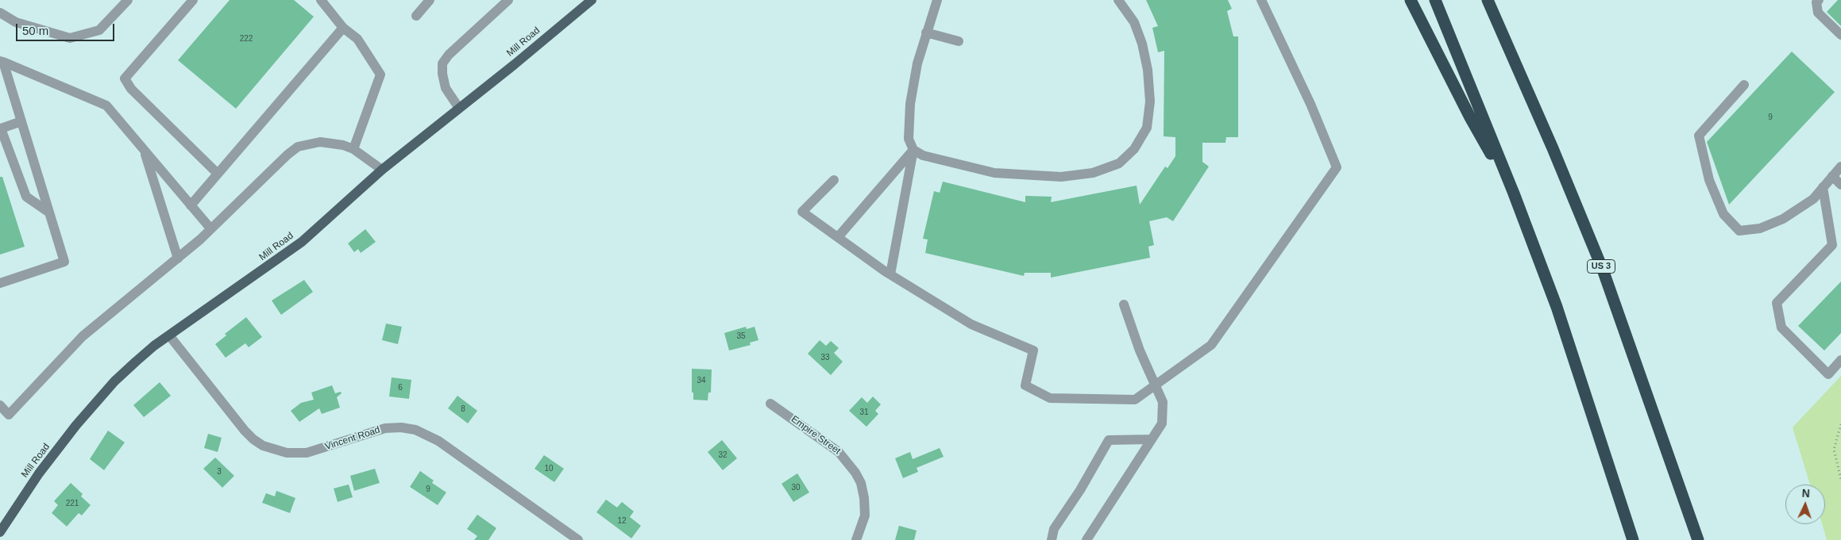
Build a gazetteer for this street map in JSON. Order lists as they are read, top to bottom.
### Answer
{
  "streets": {
    "highway": ["US 3"],
    "main road": ["Mill Road"],
    "street": ["Empire Street", "Vincent Road"]
  },
  "crossings": [
    ["Mill Road", "Vincent Road"]
  ],
  "house_numbers": [
    "222",
    "9",
    "35",
    "33",
    "34",
    "6",
    "8",
    "31",
    "32",
    "10",
    "3",
    "30",
    "9",
    "221",
    "12"
  ],
  "scale_bar": "50 m",
  "north": "top"
}
